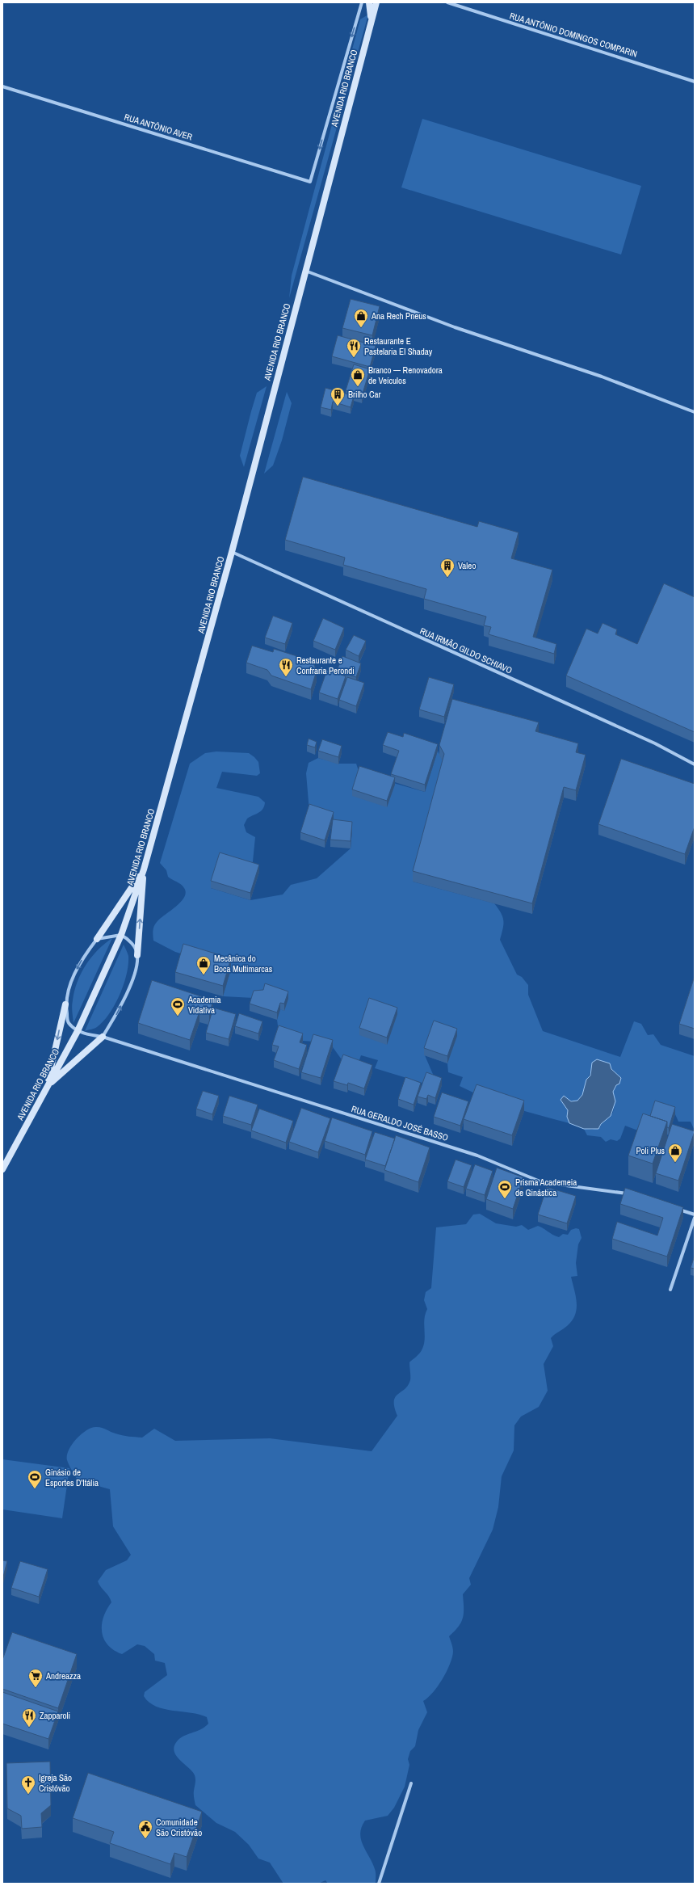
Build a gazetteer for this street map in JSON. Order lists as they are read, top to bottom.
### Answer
{
  "streets": {
    "main road": ["AVENIDA RIO BRANCO"],
    "street": [
      "RUA ANTÔNIO DOMINGOS COMPARIN",
      "RUA ANTÔNIO AVER",
      "RUA IRMÃO GILDO SCHIAVO",
      "RUA GERALDO JOSÉ BASSO"
    ]
  },
  "crossings": [
    ["AVENIDA RIO BRANCO", "RUA IRMÃO GILDO SCHIAVO"],
    ["AVENIDA RIO BRANCO", "RUA GERALDO JOSÉ BASSO"]
  ],
  "places": {
    "shop": [
      "Ana Rech Pneus",
      "Branco — Renovadora de Veículos",
      "Mecânica do Boca Multimarcas",
      "Poli Plus"
    ],
    "restaurant": ["Restaurante E Pastelaria El Shaday", "Restaurante e Confraria Perondi", "Zapparoli"],
    "building": ["Brilho Car", "Valeo"],
    "sports": ["Academia Vidativa", "Prisma Academeia de Ginástica", "Ginásio de Esportes D'Itália"],
    "supermarket": ["Andreazza"],
    "church": ["Igreja São Cristóvão"],
    "public building": ["Comunidade São Cristóvão"]
  }
}
